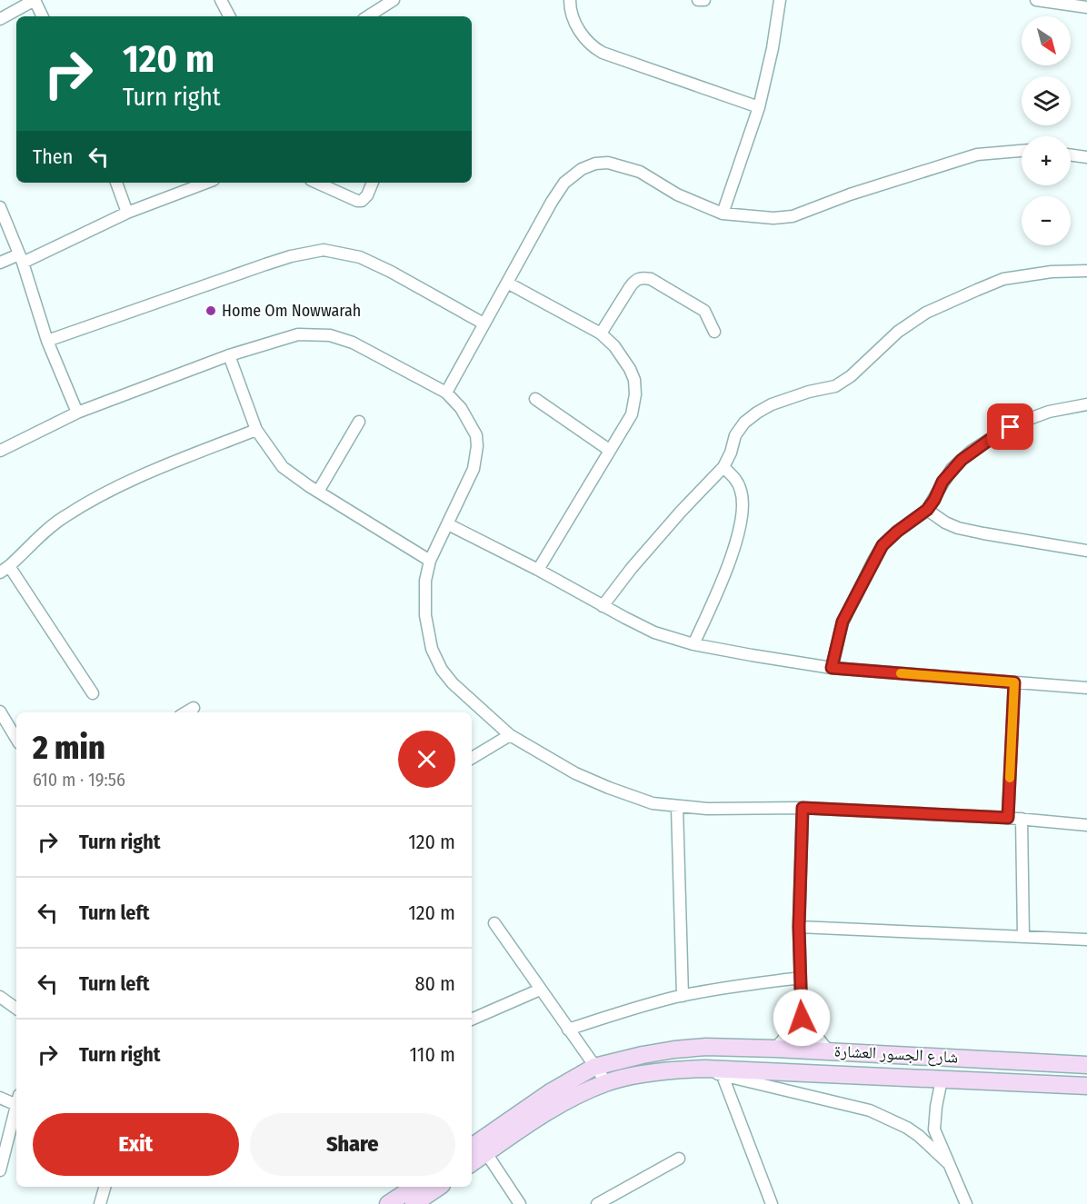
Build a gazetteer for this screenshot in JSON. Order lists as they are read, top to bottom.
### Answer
{
  "streets": {
    "main road": ["شارع الجسور العشارة"]
  },
  "places": ["Home Om Nowwarah"],
  "north": "bottom right",
  "page": {
    "map_buttons": ["+", "−"],
    "turn": ["120 m", "Turn right"],
    "then": "Then",
    "heading": ["2 min", "610 m · 19:56"],
    "list": [
      {
        "name": "Turn right",
        "value": "120 m"
      },
      {
        "name": "Turn left",
        "value": "120 m"
      },
      {
        "name": "Turn left",
        "value": "80 m"
      },
      {
        "name": "Turn right",
        "value": "110 m"
      }
    ],
    "buttons": ["Exit", "Share"]
  }
}
